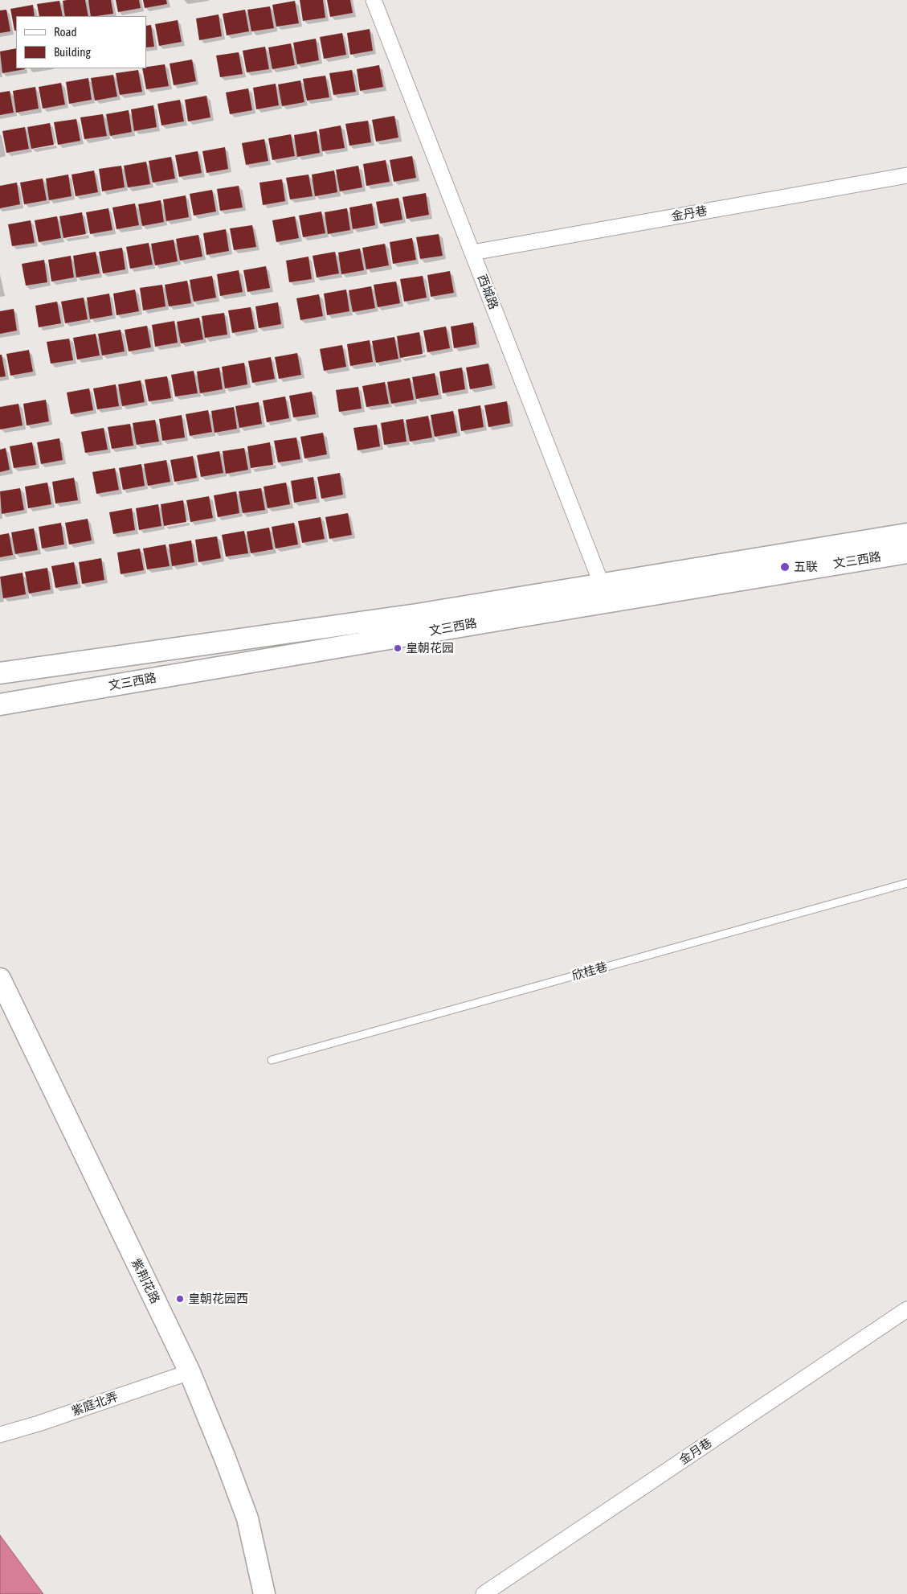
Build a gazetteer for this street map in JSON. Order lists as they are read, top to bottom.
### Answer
{
  "streets": {
    "main road": ["文三西路", "紫荆花路"],
    "street": [
      "金丹巷",
      "西城路",
      "紫庭北弄",
      "金月巷"
    ],
    "lane": ["欣桂巷"]
  },
  "crossings": [
    ["金丹巷", "西城路"],
    ["西城路", "文三西路"],
    ["紫荆花路", "紫庭北弄"]
  ],
  "places": ["五联", "皇朝花园", "皇朝花园西"],
  "legend": ["Road", "Building"]
}
